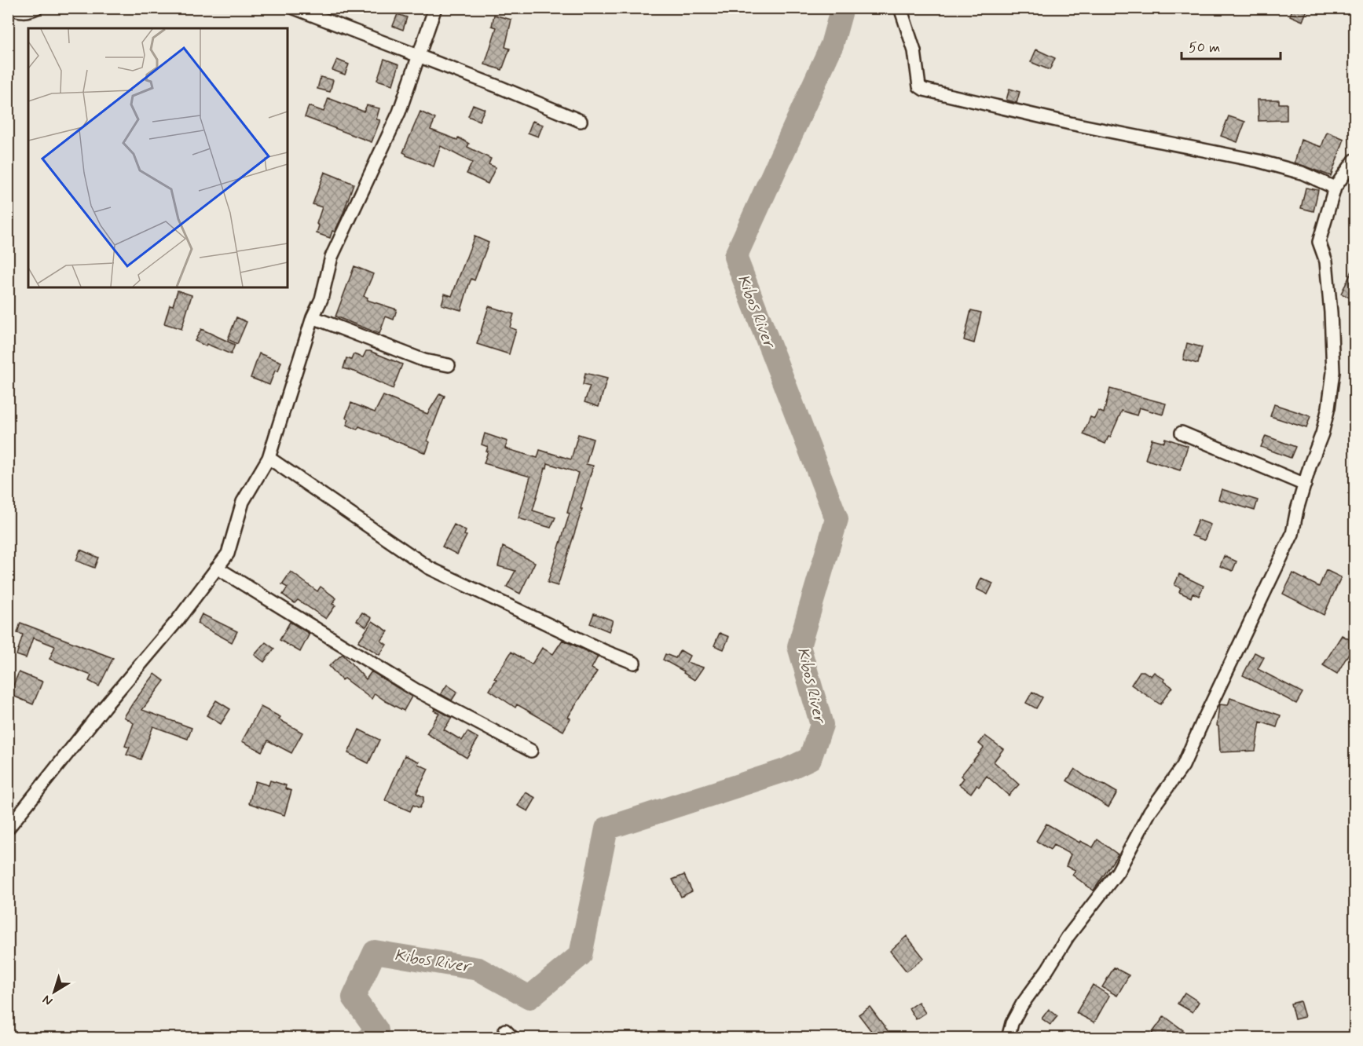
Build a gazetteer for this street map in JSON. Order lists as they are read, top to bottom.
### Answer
{
  "water": ["Kibos River"],
  "scale_bar": "50 m",
  "north": "bottom left"
}
